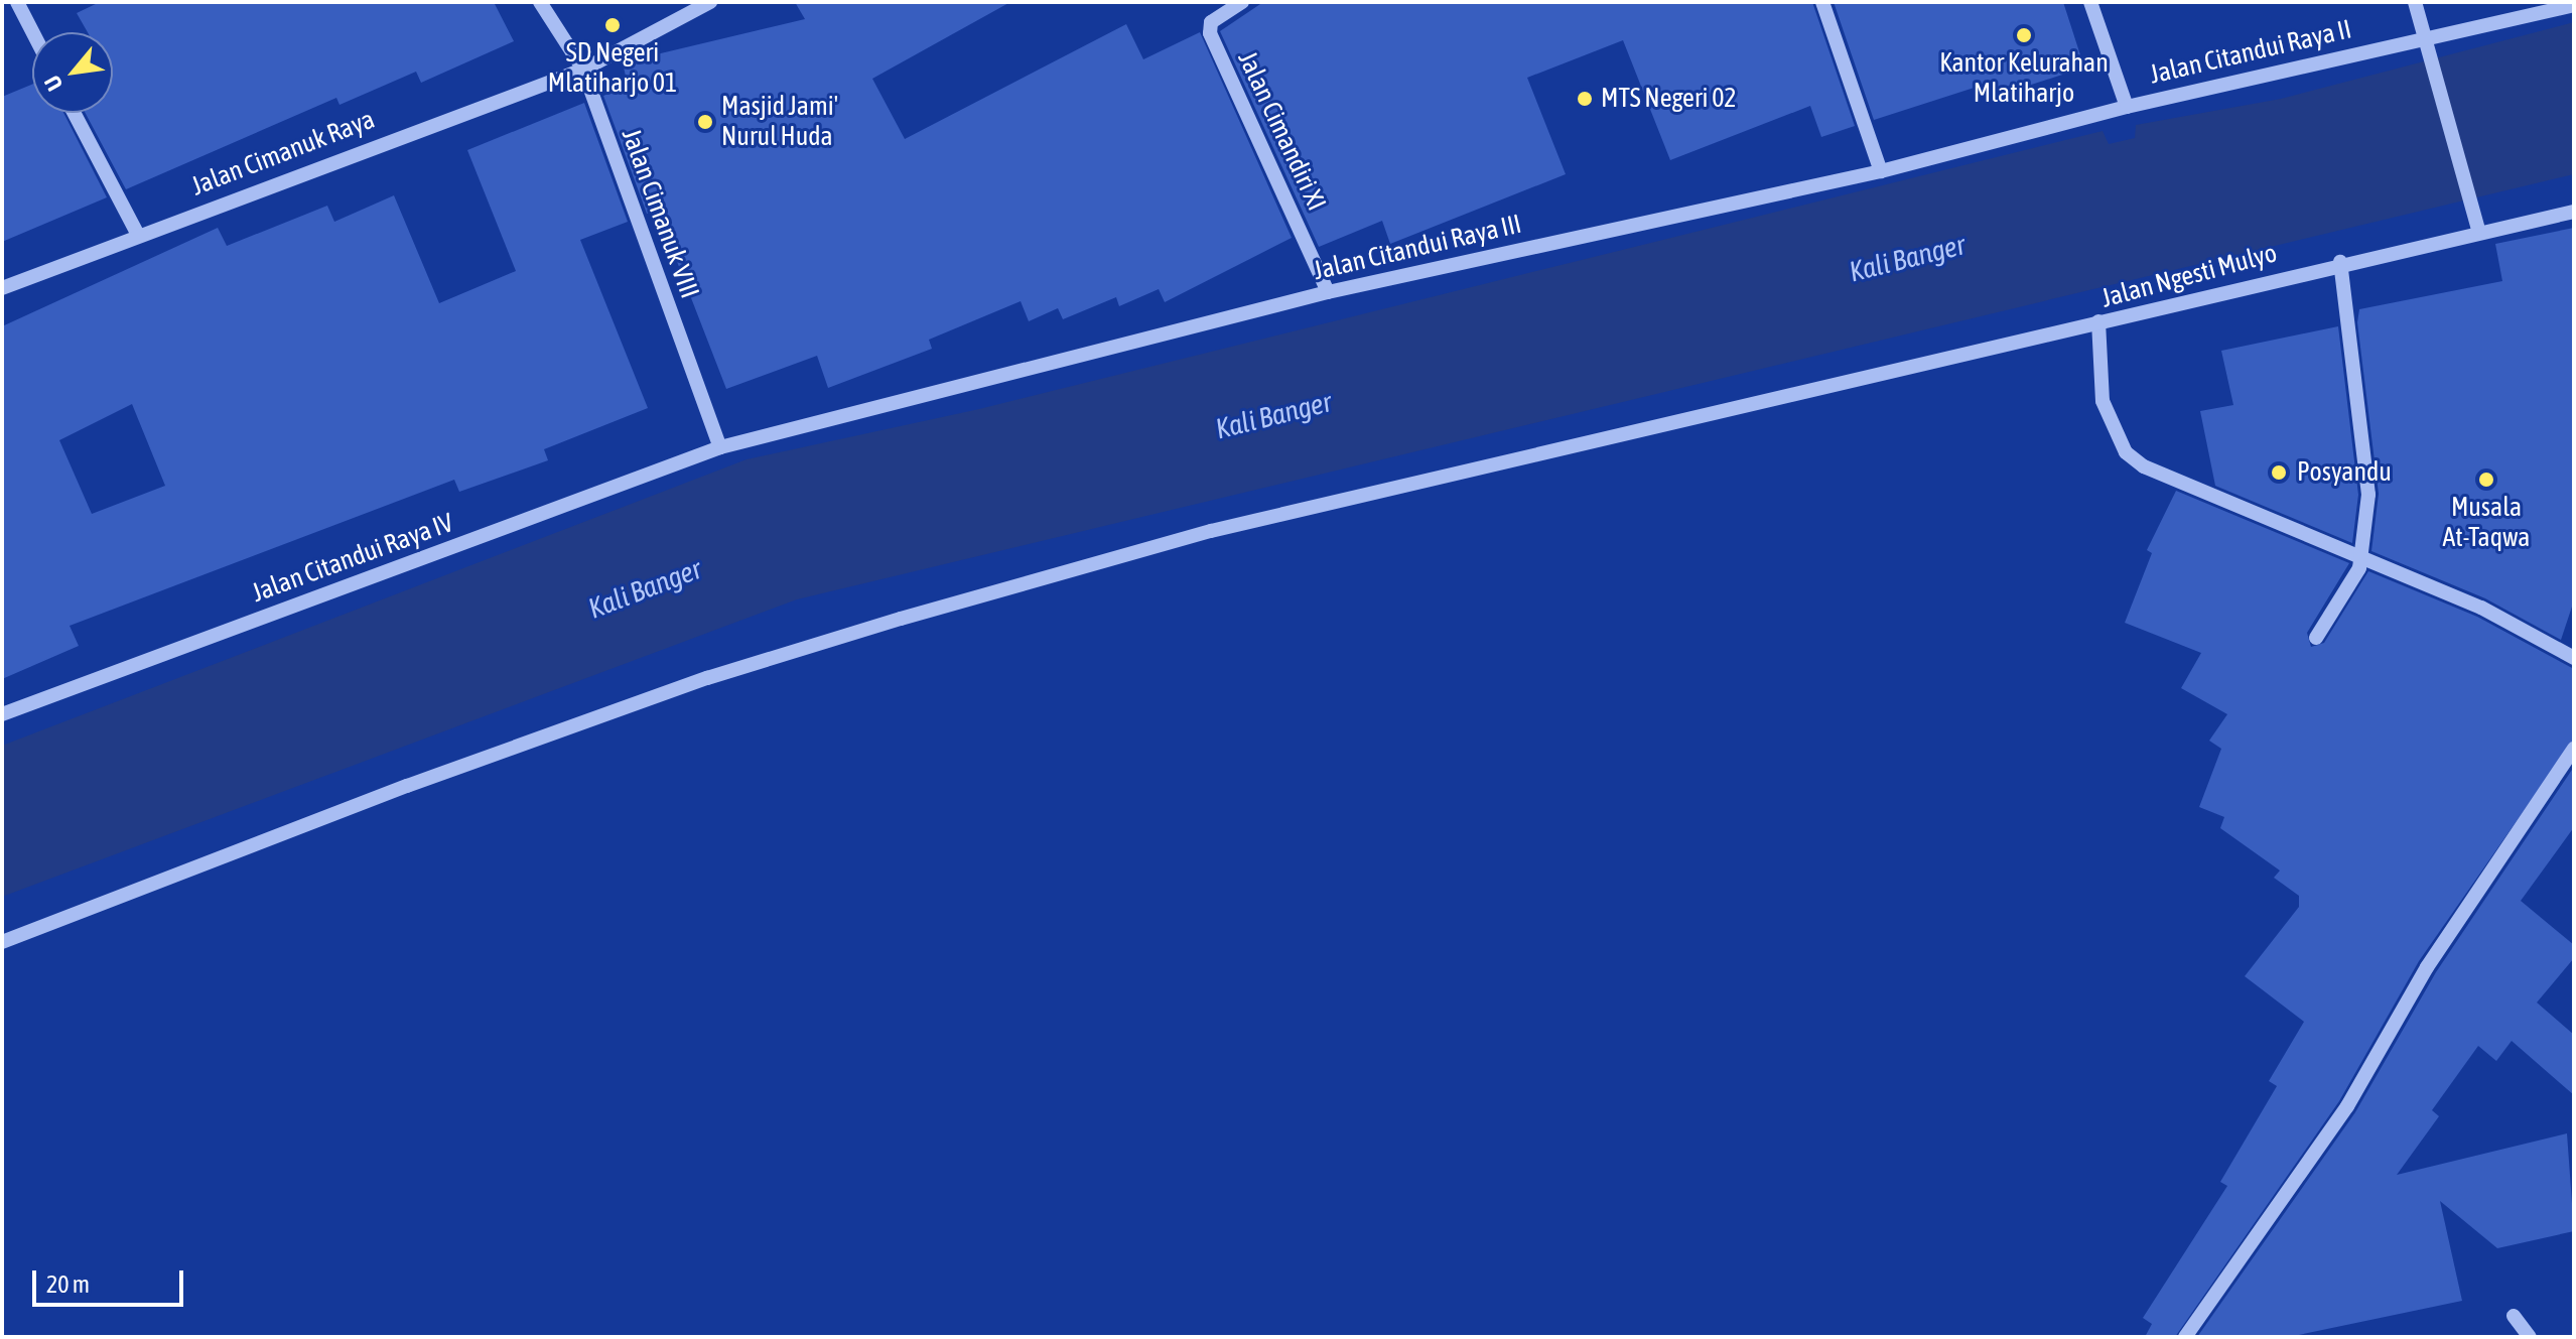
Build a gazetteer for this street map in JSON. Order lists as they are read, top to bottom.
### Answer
{
  "streets": {
    "street": [
      "Jalan Citandui Raya II",
      "Jalan Cimandiri XI",
      "Jalan Cimanuk Raya",
      "Jalan Cimanuk VIII",
      "Jalan Citandui Raya III",
      "Jalan Ngesti Mulyo",
      "Jalan Citandui Raya IV"
    ]
  },
  "crossings": [
    ["Jalan Citandui Raya II", "Jalan Citandui Raya III"],
    ["Jalan Cimandiri XI", "Jalan Citandui Raya III"],
    ["Jalan Cimanuk Raya", "Jalan Cimanuk VIII"],
    ["Jalan Cimanuk VIII", "Jalan Citandui Raya III"],
    ["Jalan Cimanuk VIII", "Jalan Citandui Raya IV"],
    ["Jalan Citandui Raya III", "Jalan Citandui Raya IV"]
  ],
  "water": ["Kali Banger"],
  "places": [
    "SD Negeri Mlatiharjo 01",
    "Kantor Kelurahan Mlatiharjo",
    "MTS Negeri 02",
    "Masjid Jami' Nurul Huda",
    "Posyandu",
    "Musala At-Taqwa"
  ],
  "scale_bar": "20 m",
  "north": "bottom left"
}
